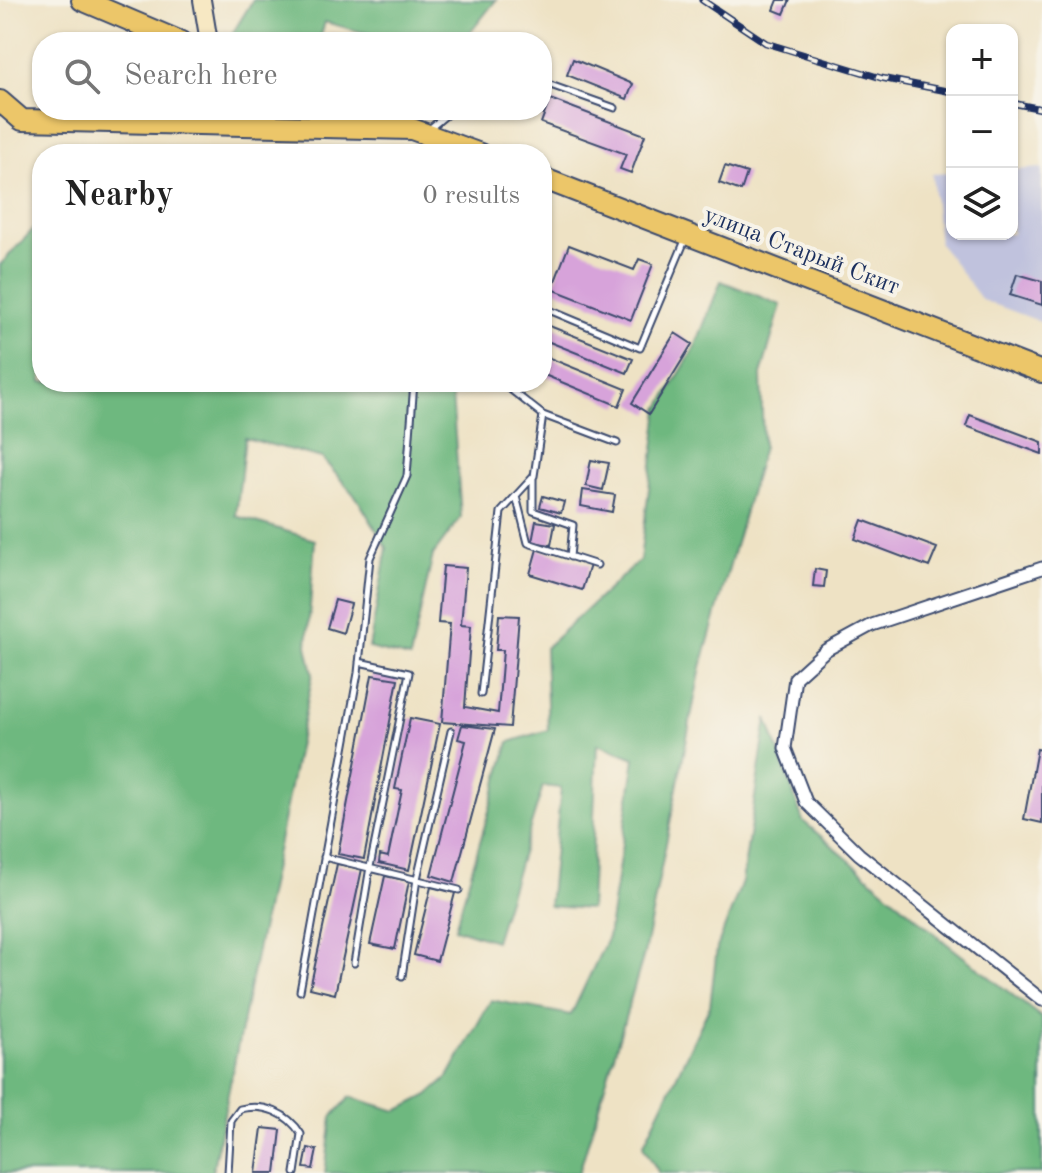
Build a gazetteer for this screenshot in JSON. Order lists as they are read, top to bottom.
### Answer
{
  "streets": {
    "highway": ["улица Старый Скит"]
  },
  "page": {
    "map_buttons": ["+", "−"],
    "search": "Search here",
    "heading": ["Nearby", "0 results"]
  }
}
